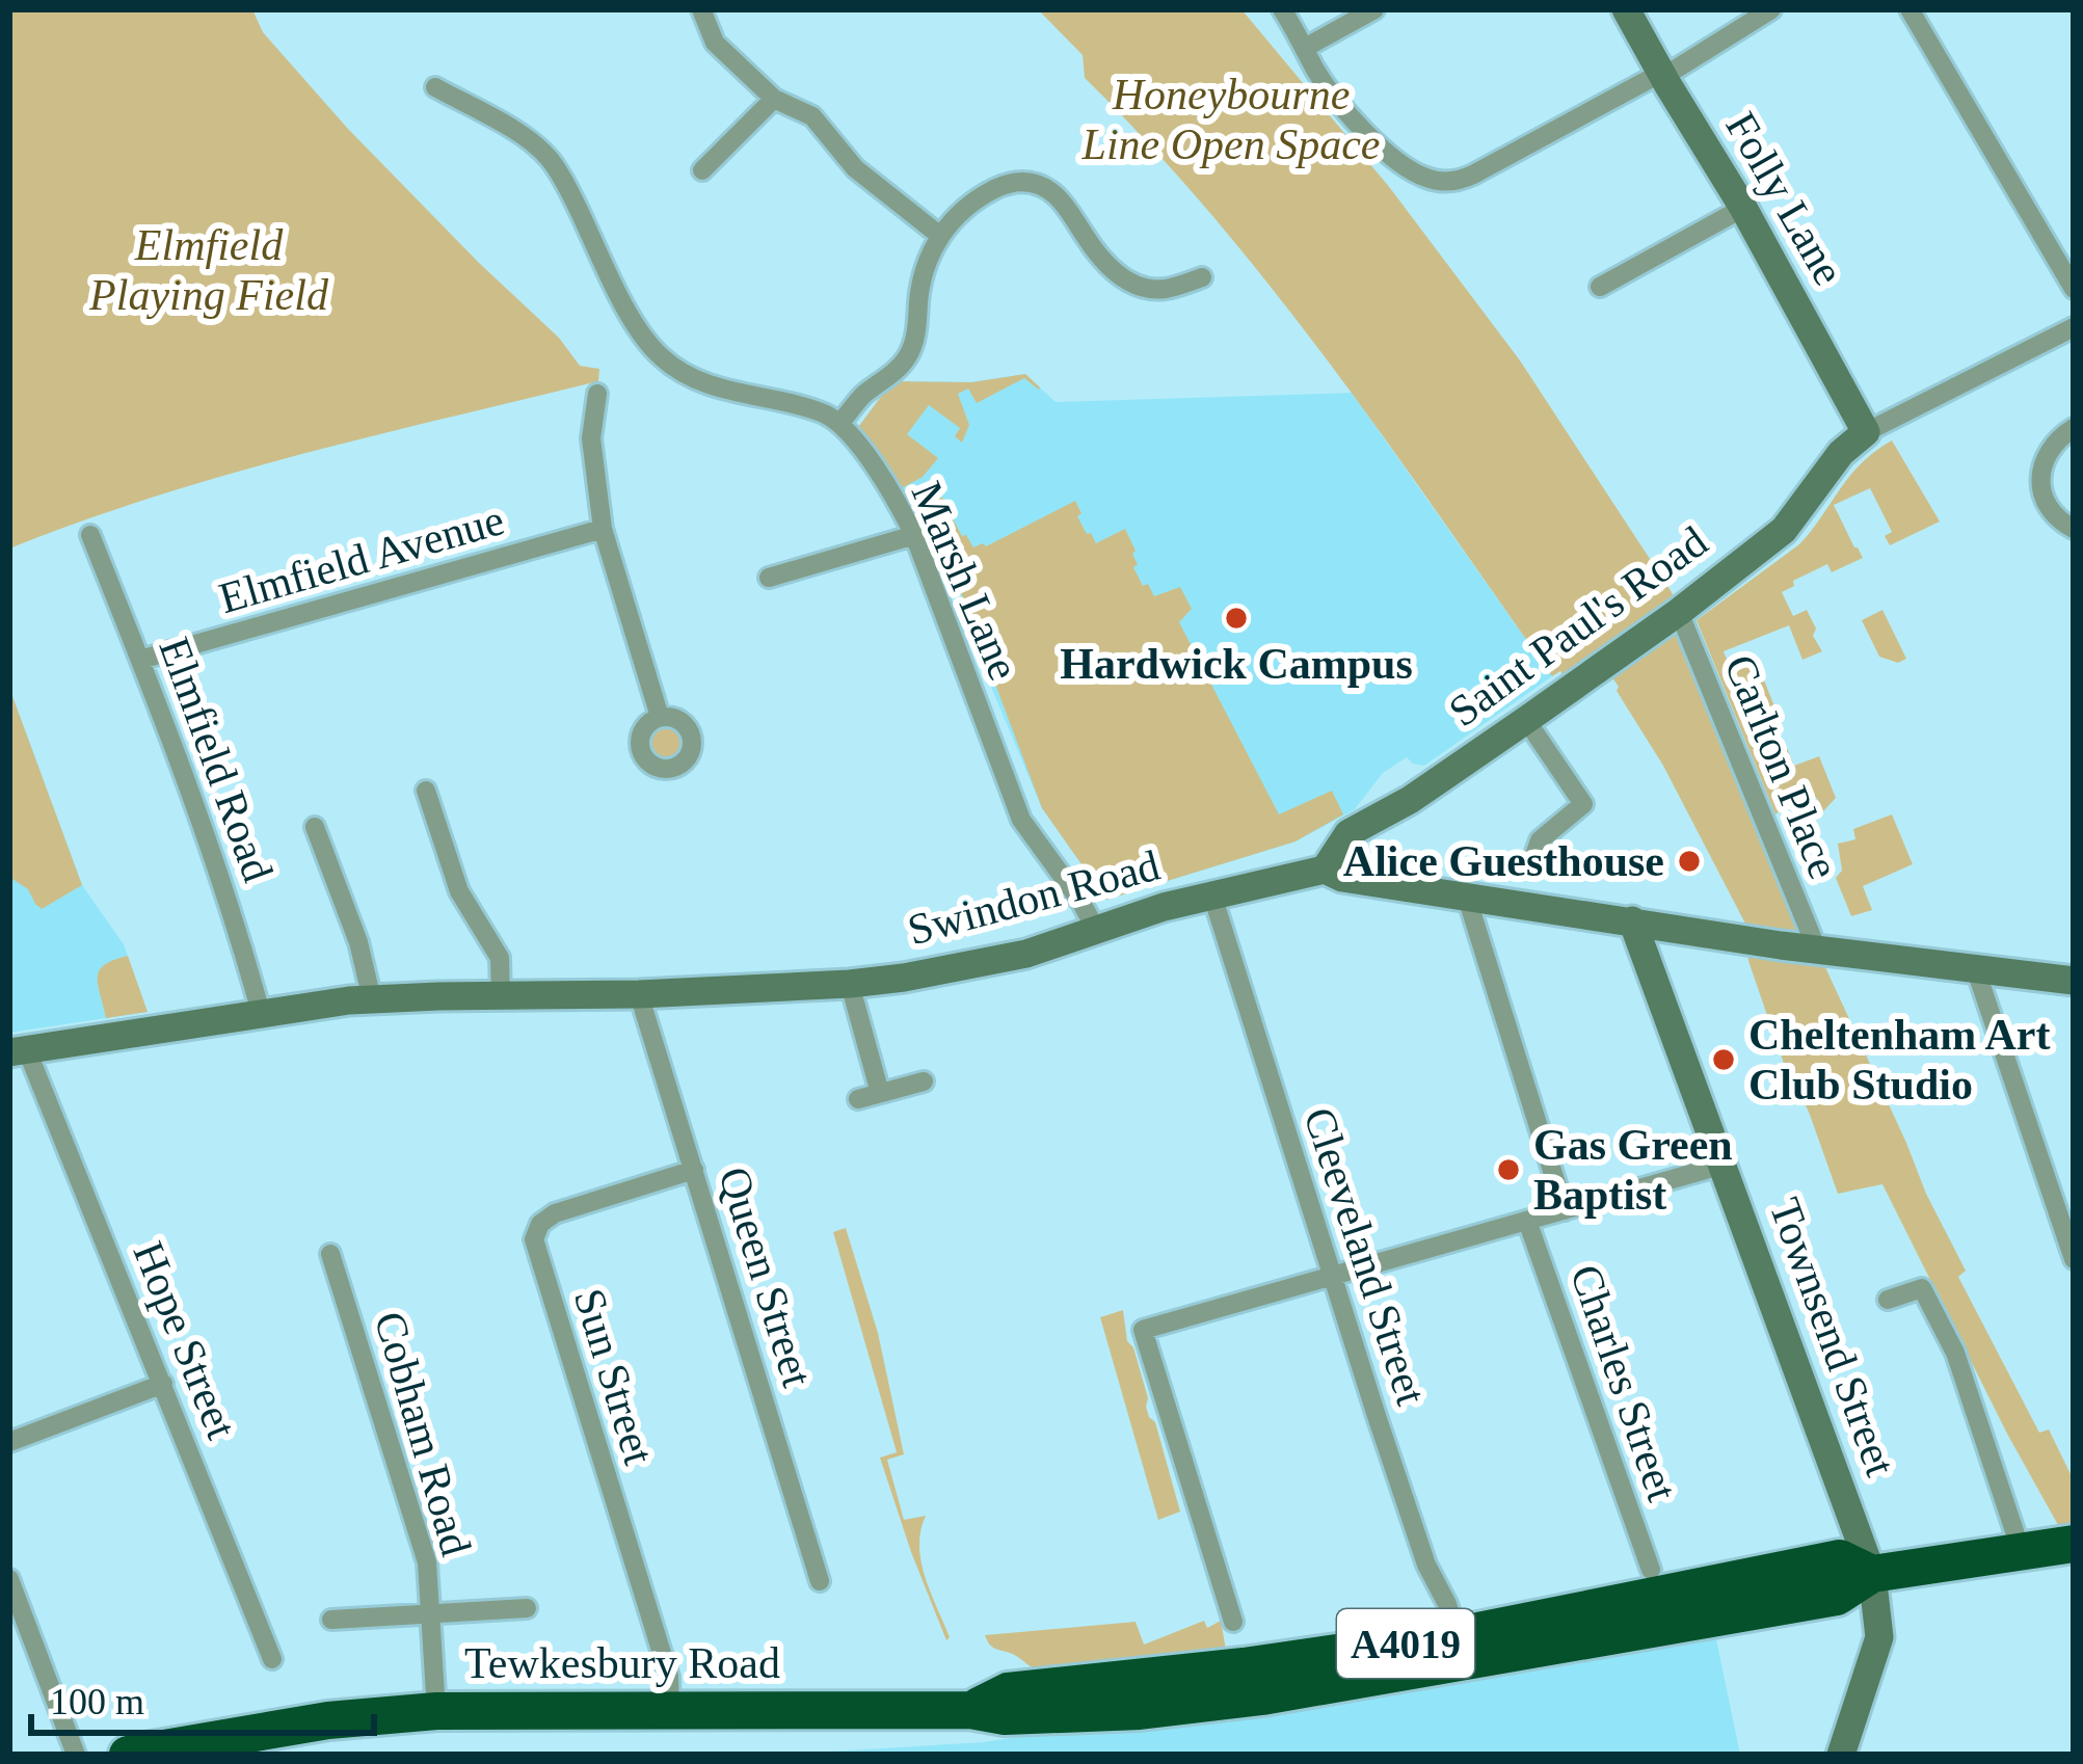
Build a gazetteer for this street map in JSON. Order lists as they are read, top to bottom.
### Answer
{
  "streets": {
    "highway": ["A4019", "Tewkesbury Road"],
    "street": [
      "Folly Lane",
      "Elmfield Avenue",
      "Marsh Lane",
      "Saint Paul's Road",
      "Elmfield Road",
      "Carlton Place",
      "Swindon Road",
      "Cleeveland Street",
      "Queen Street",
      "Townsend Street",
      "Hope Street",
      "Sun Street",
      "Charles Street",
      "Cobham Road"
    ]
  },
  "crossings": [
    ["Folly Lane", "Saint Paul's Road"],
    ["Elmfield Avenue", "Elmfield Road"],
    ["Marsh Lane", "Swindon Road"],
    ["Saint Paul's Road", "Carlton Place"],
    ["Saint Paul's Road", "Swindon Road"],
    ["Elmfield Road", "Swindon Road"],
    ["Carlton Place", "Swindon Road"],
    ["Swindon Road", "Cleeveland Street"],
    ["Swindon Road", "Queen Street"],
    ["Swindon Road", "Townsend Street"],
    ["Swindon Road", "Hope Street"],
    ["Cleeveland Street", "Tewkesbury Road"],
    ["Queen Street", "Sun Street"],
    ["Townsend Street", "A4019"],
    ["Townsend Street", "Tewkesbury Road"],
    ["Sun Street", "Tewkesbury Road"],
    ["Cobham Road", "Tewkesbury Road"],
    ["A4019", "Tewkesbury Road"]
  ],
  "parks": ["Honeybourne Line Open Space", "Elmfield Playing Field"],
  "places": [
    "Hardwick Campus",
    "Alice Guesthouse",
    "Cheltenham Art Club Studio",
    "Gas Green Baptist"
  ],
  "scale_bar": "100 m"
}
